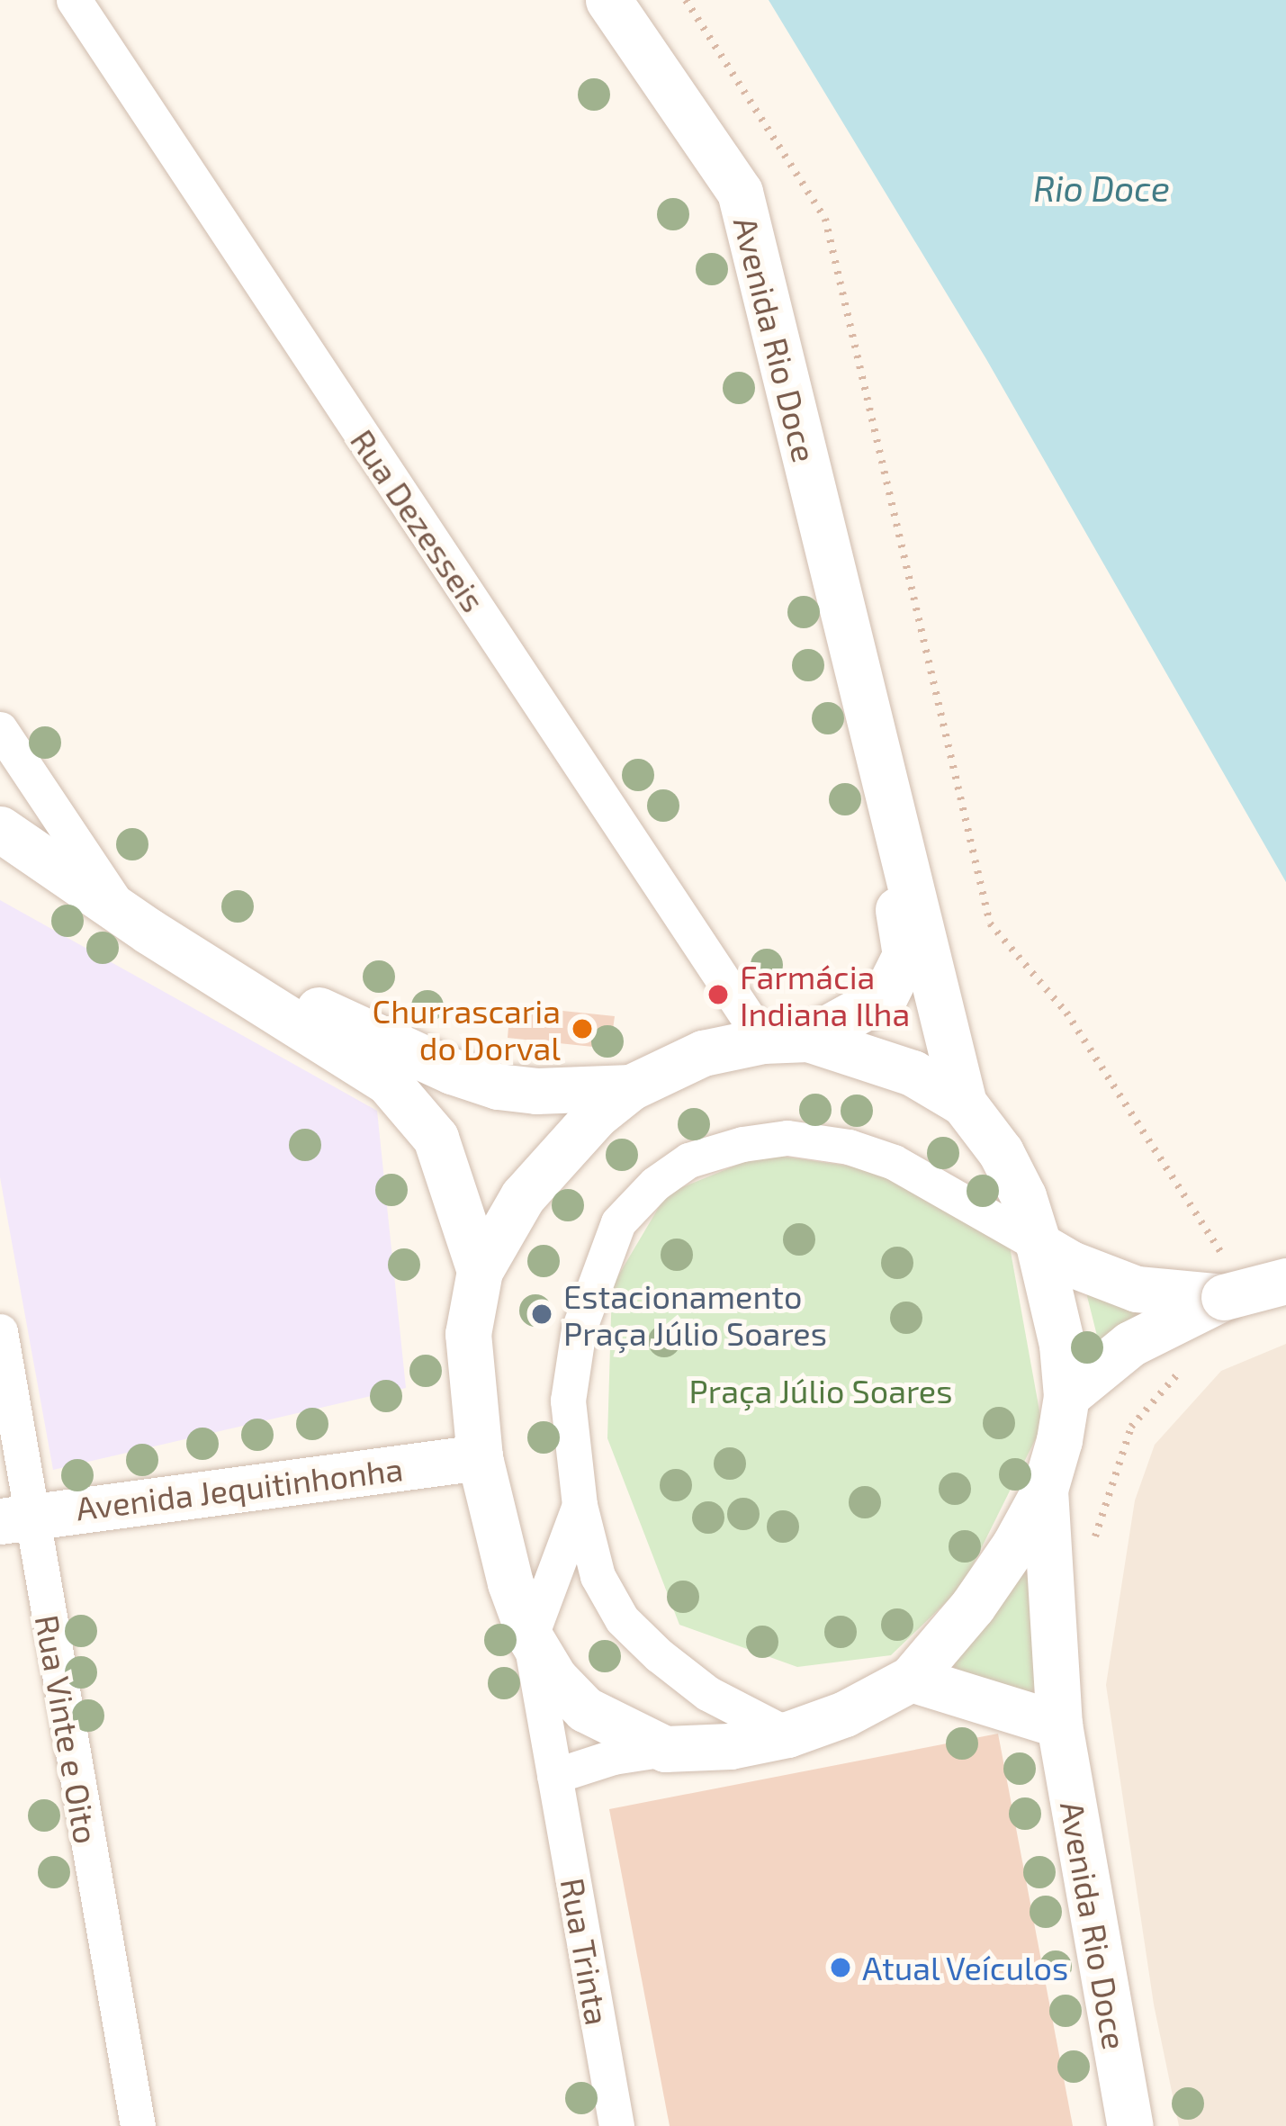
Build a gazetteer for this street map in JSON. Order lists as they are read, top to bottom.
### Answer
{
  "streets": {
    "street": [
      "Avenida Rio Doce",
      "Rua Dezesseis",
      "Avenida Jequitinhonha",
      "Rua Vinte e Oito",
      "Rua Trinta"
    ]
  },
  "crossings": [
    ["Avenida Rio Doce", "Rua Dezesseis"],
    ["Avenida Jequitinhonha", "Rua Vinte e Oito"]
  ],
  "water": ["Rio Doce"],
  "parks": ["Praça Júlio Soares"],
  "places": [
    "Farmácia Indiana Ilha",
    "Churrascaria do Dorval",
    "Estacionamento Praça Júlio Soares",
    "Atual Veículos"
  ]
}
